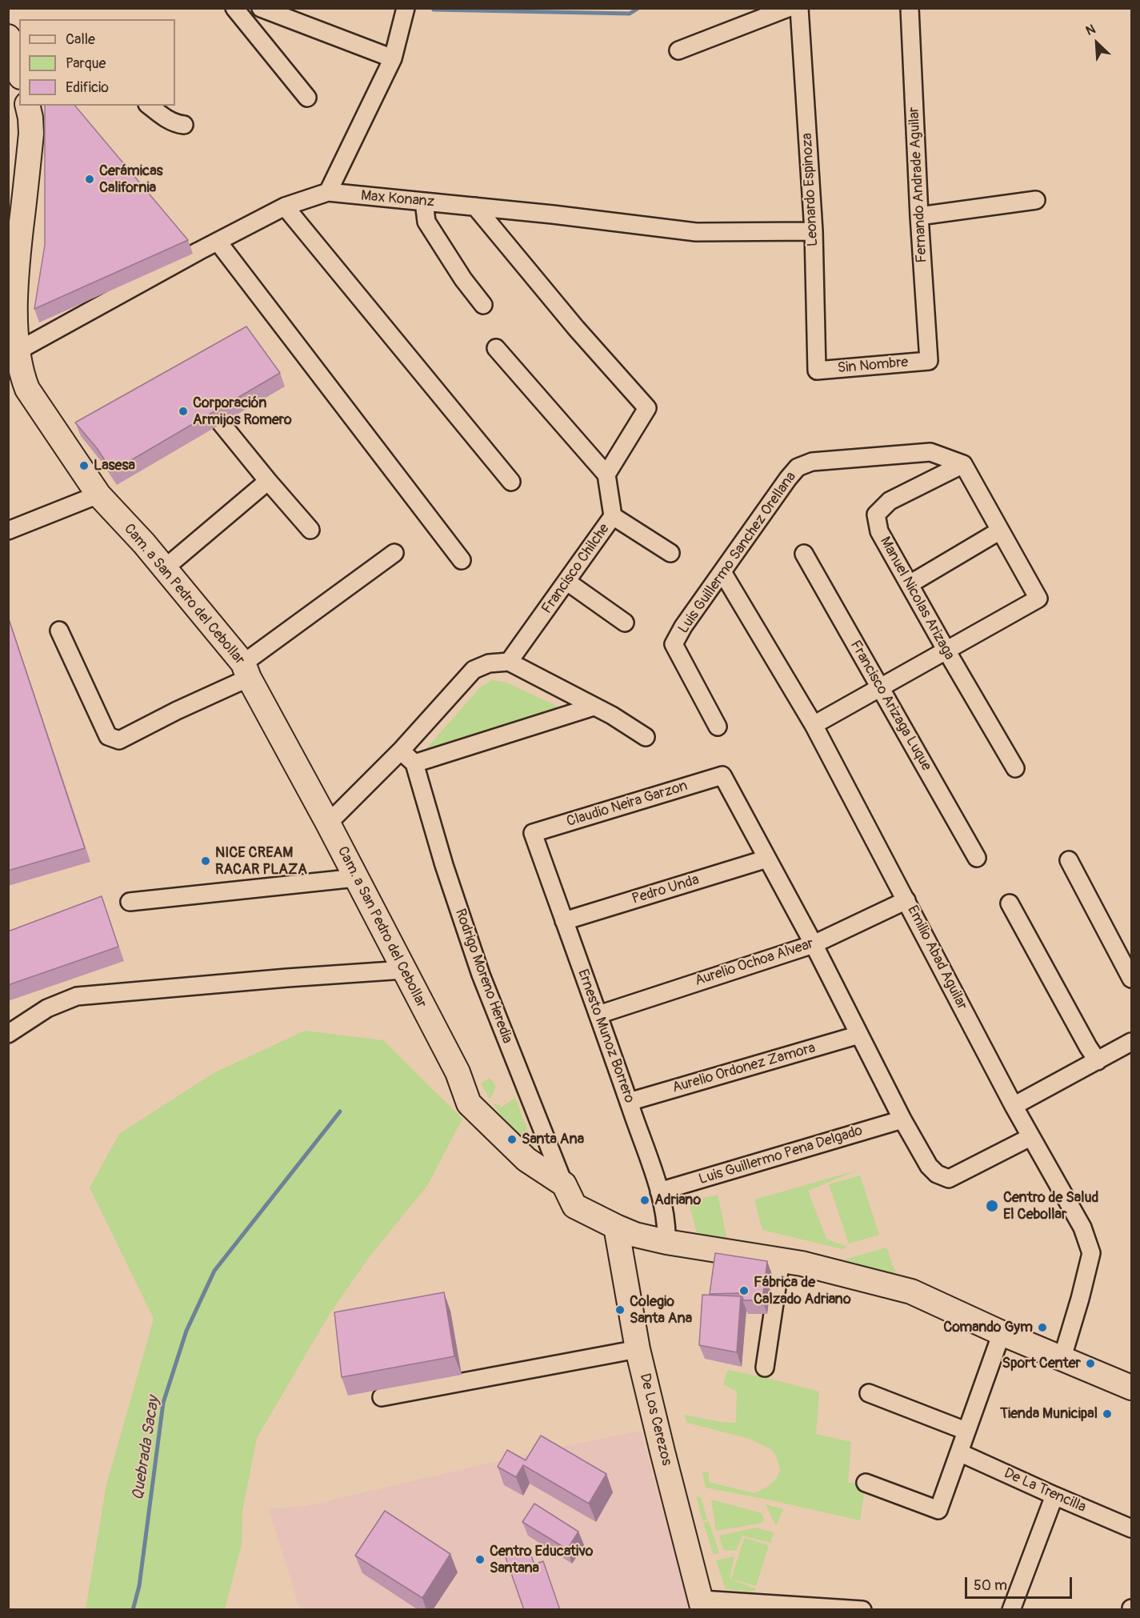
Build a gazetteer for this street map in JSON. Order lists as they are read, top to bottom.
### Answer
{
  "streets": {
    "street": [
      "Fernando Andrade Aguilar",
      "Leonardo Espinoza",
      "Max Konanz",
      "Sin Nombre",
      "Luis Guillermo Sanchez Orellana",
      "Francisco Chilche",
      "Cam. a San Pedro del Cebollar",
      "Manuel Nicolas Arizaga",
      "Francisco Arizaga Luque",
      "Claudio Neira Garzon",
      "Pedro Unda",
      "Emilio Abad Aguilar",
      "Aurelio Ochoa Alvear",
      "Rodrigo Moreno Heredia",
      "Ernesto Munoz Borrero",
      "Aurelio Ordonez Zamora",
      "Luis Guillermo Pena Delgado",
      "De Los Cerezos",
      "De La Trencilla"
    ]
  },
  "crossings": [
    ["Fernando Andrade Aguilar", "Sin Nombre"],
    ["Leonardo Espinoza", "Max Konanz"],
    ["Leonardo Espinoza", "Sin Nombre"],
    ["Max Konanz", "Cam. a San Pedro del Cebollar"],
    ["Luis Guillermo Sanchez Orellana", "Manuel Nicolas Arizaga"],
    ["Luis Guillermo Sanchez Orellana", "Emilio Abad Aguilar"],
    ["Cam. a San Pedro del Cebollar", "Rodrigo Moreno Heredia"],
    ["Claudio Neira Garzon", "Pedro Unda"],
    ["Claudio Neira Garzon", "Ernesto Munoz Borrero"],
    ["Pedro Unda", "Ernesto Munoz Borrero"],
    ["Emilio Abad Aguilar", "Aurelio Ochoa Alvear"],
    ["Aurelio Ochoa Alvear", "Ernesto Munoz Borrero"],
    ["Ernesto Munoz Borrero", "Aurelio Ordonez Zamora"],
    ["Ernesto Munoz Borrero", "Luis Guillermo Pena Delgado"]
  ],
  "water": ["Quebrada Sacay"],
  "places": [
    "Cerámicas California",
    "Corporación Armijos Romero",
    "Lasesa",
    "NICE CREAM RACAR PLAZA",
    "Santa Ana",
    "Adriano",
    "Centro de Salud El Cebollar",
    "Fábrica de Calzado Adriano",
    "Colegio Santa Ana",
    "Comando Gym",
    "Sport Center",
    "Tienda Municipal",
    "Centro Educativo Santana"
  ],
  "legend": ["Calle", "Parque", "Edificio"],
  "scale_bar": "50 m",
  "north": "top left"
}
